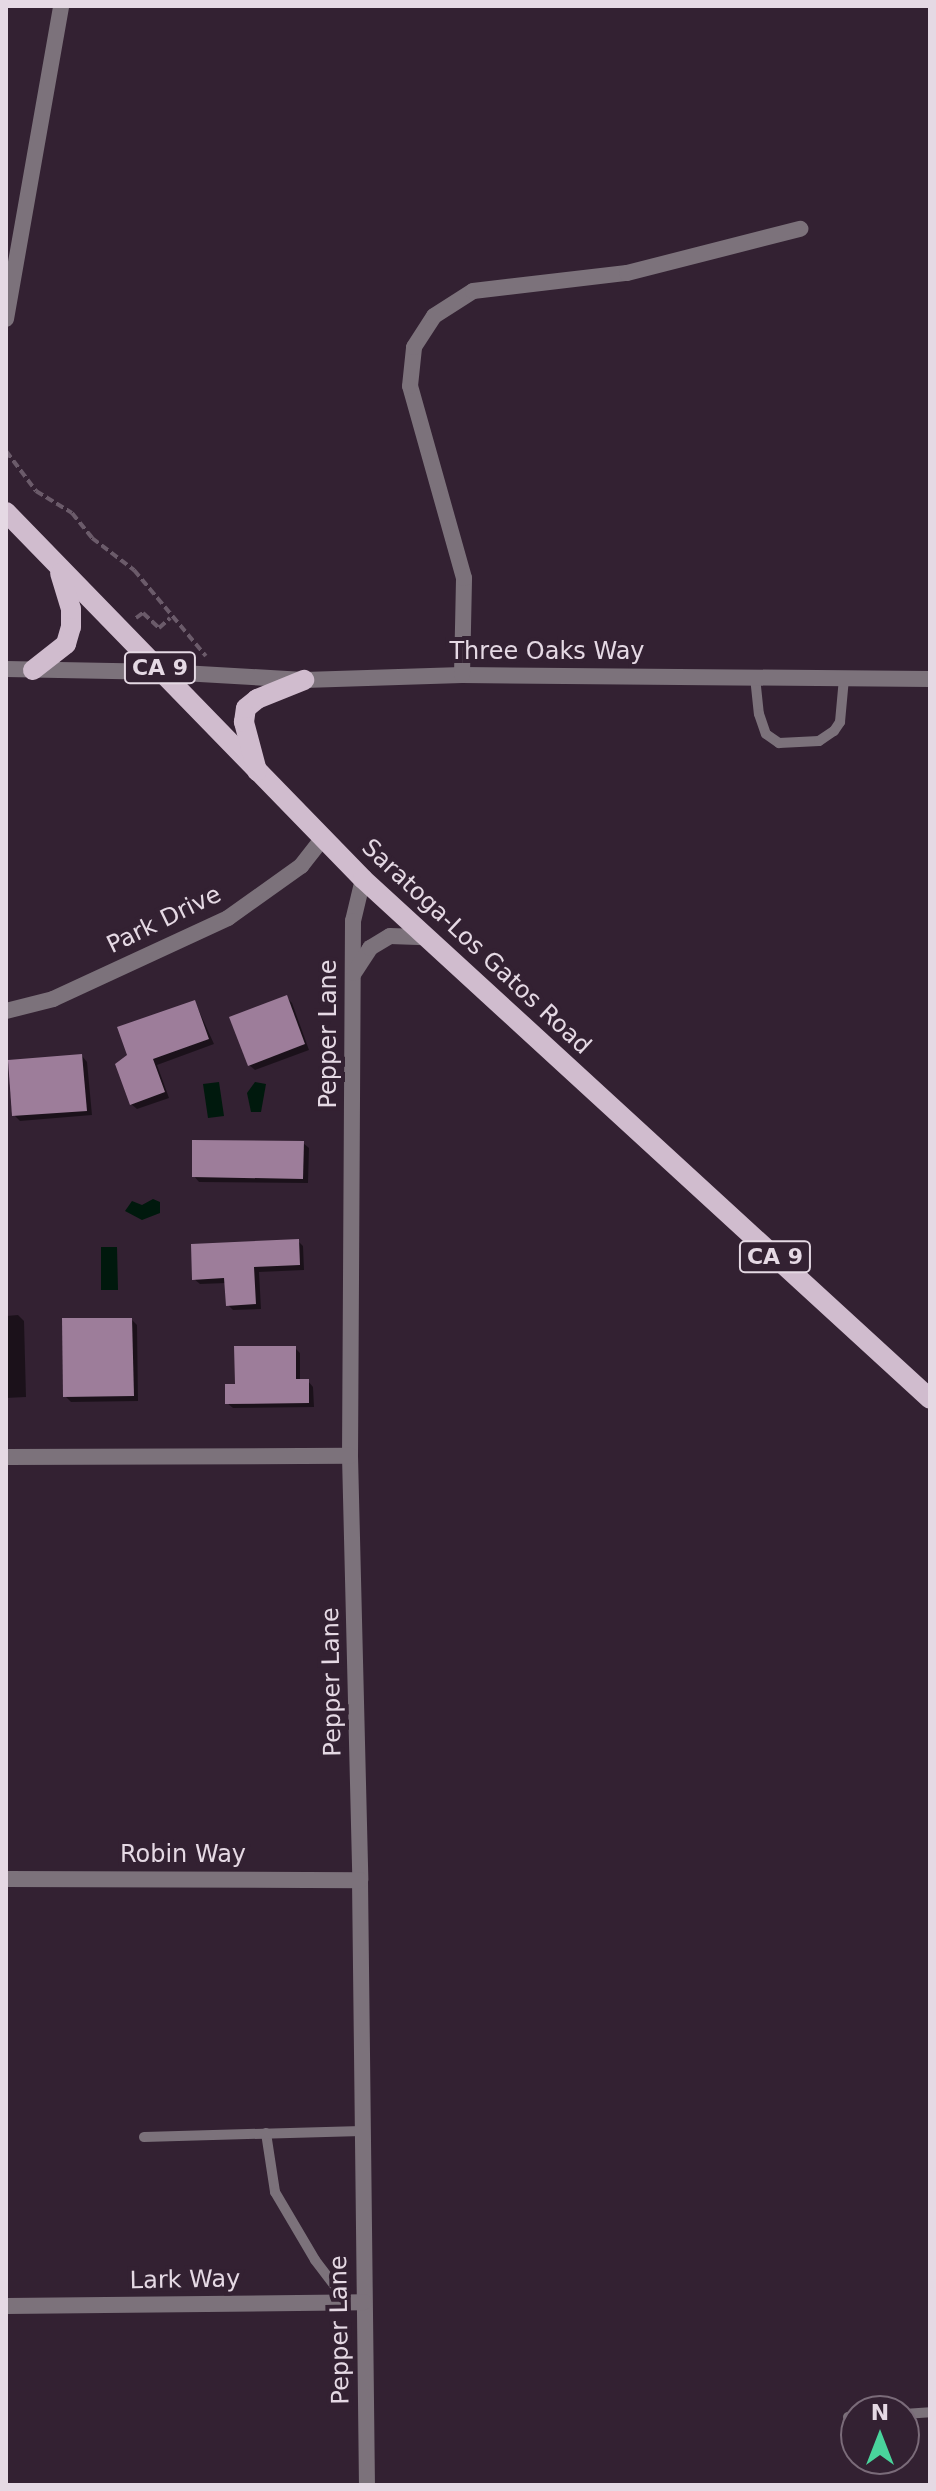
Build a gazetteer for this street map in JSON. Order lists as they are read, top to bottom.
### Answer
{
  "streets": {
    "main road": ["CA 9", "Saratoga-Los Gatos Road"],
    "street": [
      "Three Oaks Way",
      "Park Drive",
      "Pepper Lane",
      "Robin Way",
      "Lark Way"
    ]
  },
  "crossings": [
    ["Three Oaks Way", "Saratoga-Los Gatos Road"],
    ["Park Drive", "Saratoga-Los Gatos Road"],
    ["Saratoga-Los Gatos Road", "Pepper Lane"],
    ["Pepper Lane", "Robin Way"],
    ["Pepper Lane", "Lark Way"]
  ],
  "north": "top"
}
